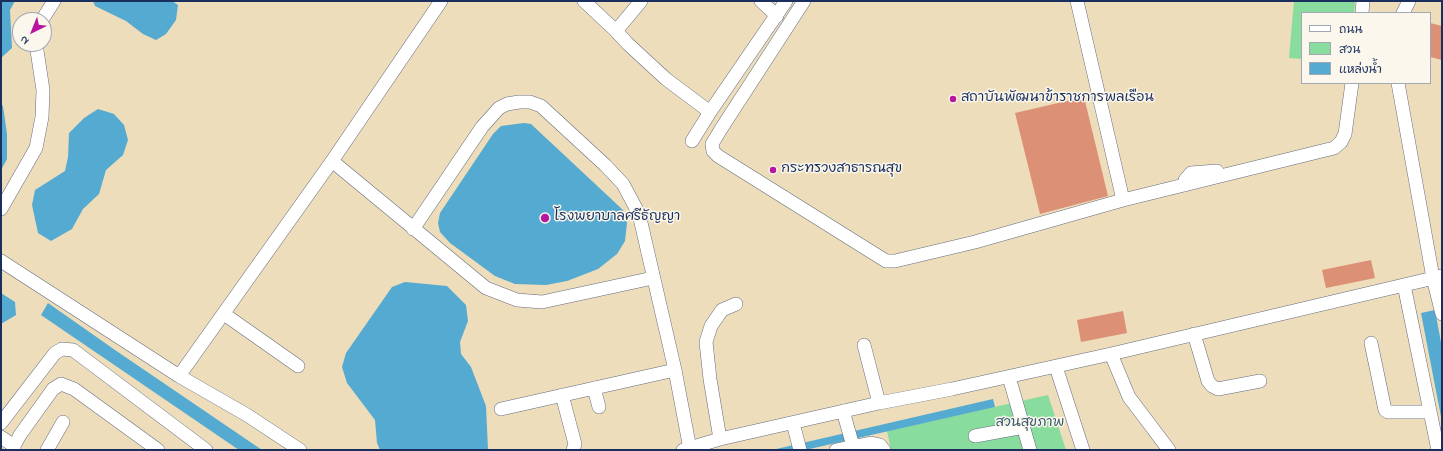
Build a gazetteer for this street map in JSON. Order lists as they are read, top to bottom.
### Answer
{
  "parks": ["สวนสุขภาพ"],
  "places": ["สถาบันพัฒนาข้าราชการพลเรือน", "กระทรวงสาธารณสุข", "โรงพยาบาลศรีธัญญา"],
  "legend": ["ถนน", "สวน", "แหล่งน้ำ"],
  "north": "bottom left"
}
